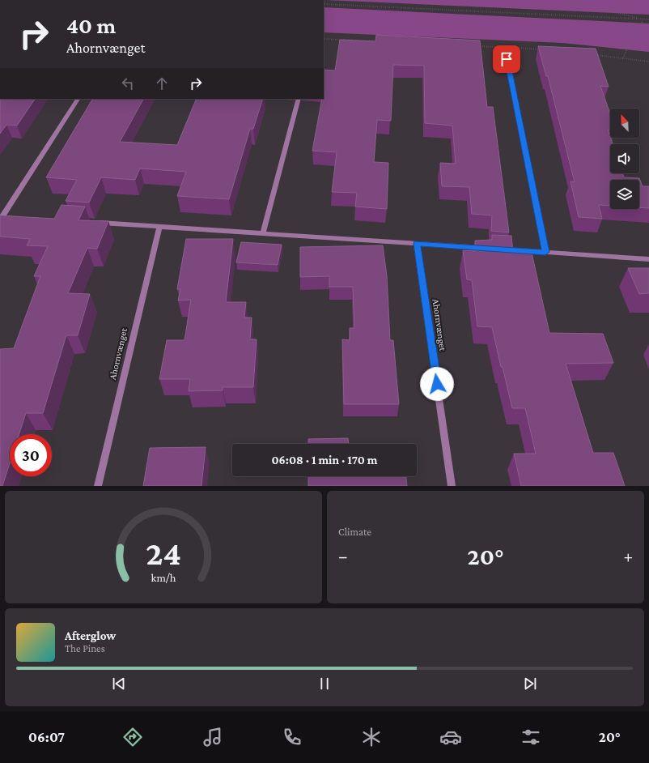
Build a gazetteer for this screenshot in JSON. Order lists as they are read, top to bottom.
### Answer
{
  "streets": {
    "street": ["Ahornvænget"]
  },
  "north": "top left",
  "page": {
    "turn": ["40 m", "Ahornvænget"],
    "limit": "30",
    "trip": "06:08 · 1 min · 170 m",
    "tile": "Climate",
    "heat": ["−", "20°", "+"],
    "song": ["Afterglow", "The Pines"],
    "tabs": ["06:07", "20°"],
    "gauge": ["24", "km/h"]
  }
}
